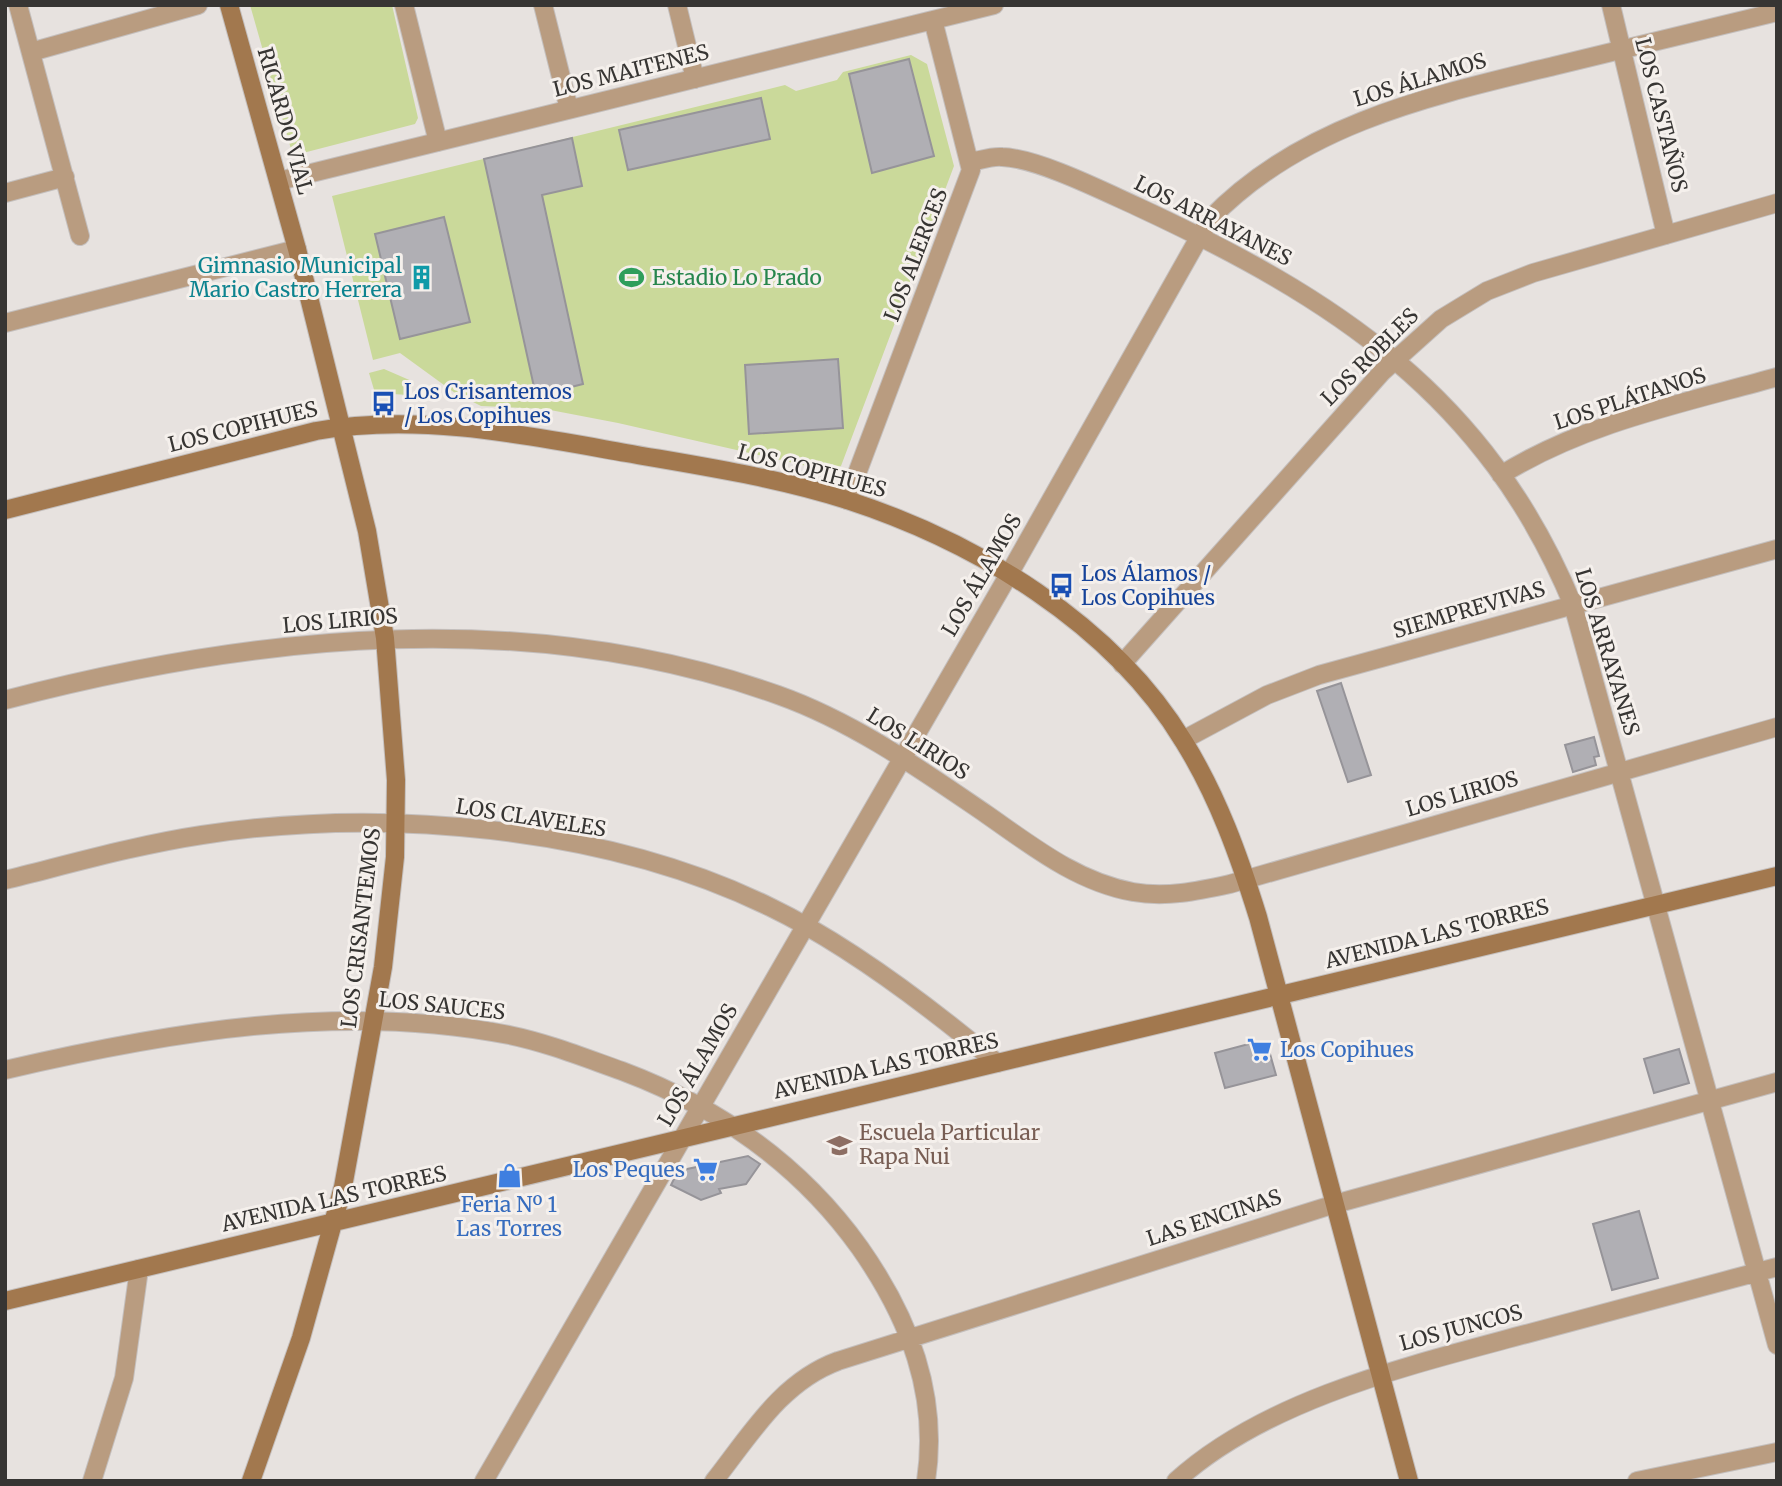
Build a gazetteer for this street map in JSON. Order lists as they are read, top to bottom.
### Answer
{
  "streets": {
    "street": [
      "LOS MAITENES",
      "LOS ÁLAMOS",
      "LOS CASTAÑOS",
      "RICARDO VIAL",
      "LOS ARRAYANES",
      "LOS ALERCES",
      "LOS ROBLES",
      "LOS PLÁTANOS",
      "LOS COPIHUES",
      "SIEMPREVIVAS",
      "LOS LIRIOS",
      "LOS CLAVELES",
      "LOS CRISANTEMOS",
      "AVENIDA LAS TORRES",
      "LOS SAUCES",
      "LAS ENCINAS",
      "LOS JUNCOS"
    ]
  },
  "crossings": [
    ["LOS MAITENES", "RICARDO VIAL"],
    ["LOS MAITENES", "LOS ALERCES"],
    ["LOS ÁLAMOS", "LOS CASTAÑOS"],
    ["LOS ÁLAMOS", "LOS ARRAYANES"],
    ["LOS ÁLAMOS", "LOS COPIHUES"],
    ["LOS ÁLAMOS", "LOS LIRIOS"],
    ["LOS ÁLAMOS", "LOS CLAVELES"],
    ["LOS ÁLAMOS", "AVENIDA LAS TORRES"],
    ["LOS ÁLAMOS", "LOS SAUCES"],
    ["LOS CASTAÑOS", "LOS ROBLES"],
    ["RICARDO VIAL", "LOS CRISANTEMOS"],
    ["LOS ARRAYANES", "LOS ALERCES"],
    ["LOS ARRAYANES", "LOS ROBLES"],
    ["LOS ARRAYANES", "LOS PLÁTANOS"],
    ["LOS ARRAYANES", "SIEMPREVIVAS"],
    ["LOS ARRAYANES", "LOS LIRIOS"],
    ["LOS ARRAYANES", "AVENIDA LAS TORRES"],
    ["LOS ARRAYANES", "LAS ENCINAS"],
    ["LOS ARRAYANES", "LOS JUNCOS"],
    ["LOS ALERCES", "LOS COPIHUES"],
    ["LOS ROBLES", "LOS COPIHUES"],
    ["LOS COPIHUES", "SIEMPREVIVAS"],
    ["LOS COPIHUES", "LOS LIRIOS"],
    ["LOS COPIHUES", "LOS CRISANTEMOS"],
    ["LOS COPIHUES", "AVENIDA LAS TORRES"],
    ["LOS COPIHUES", "LAS ENCINAS"],
    ["LOS COPIHUES", "LOS JUNCOS"],
    ["LOS LIRIOS", "LOS CRISANTEMOS"],
    ["LOS CLAVELES", "LOS CRISANTEMOS"],
    ["LOS CLAVELES", "AVENIDA LAS TORRES"],
    ["LOS CRISANTEMOS", "AVENIDA LAS TORRES"],
    ["LOS CRISANTEMOS", "LOS SAUCES"],
    ["AVENIDA LAS TORRES", "LOS SAUCES"],
    ["LOS SAUCES", "LAS ENCINAS"]
  ],
  "places": {
    "building": ["Gimnasio Municipal Mario Castro Herrera"],
    "sports": ["Estadio Lo Prado"],
    "bus stop": ["Los Crisantemos / Los Copihues", "Los Álamos / Los Copihues"],
    "supermarket": ["Los Copihues", "Los Peques"],
    "school or university": ["Escuela Particular Rapa Nui"],
    "shop": ["Feria Nº 1 Las Torres"]
  }
}
